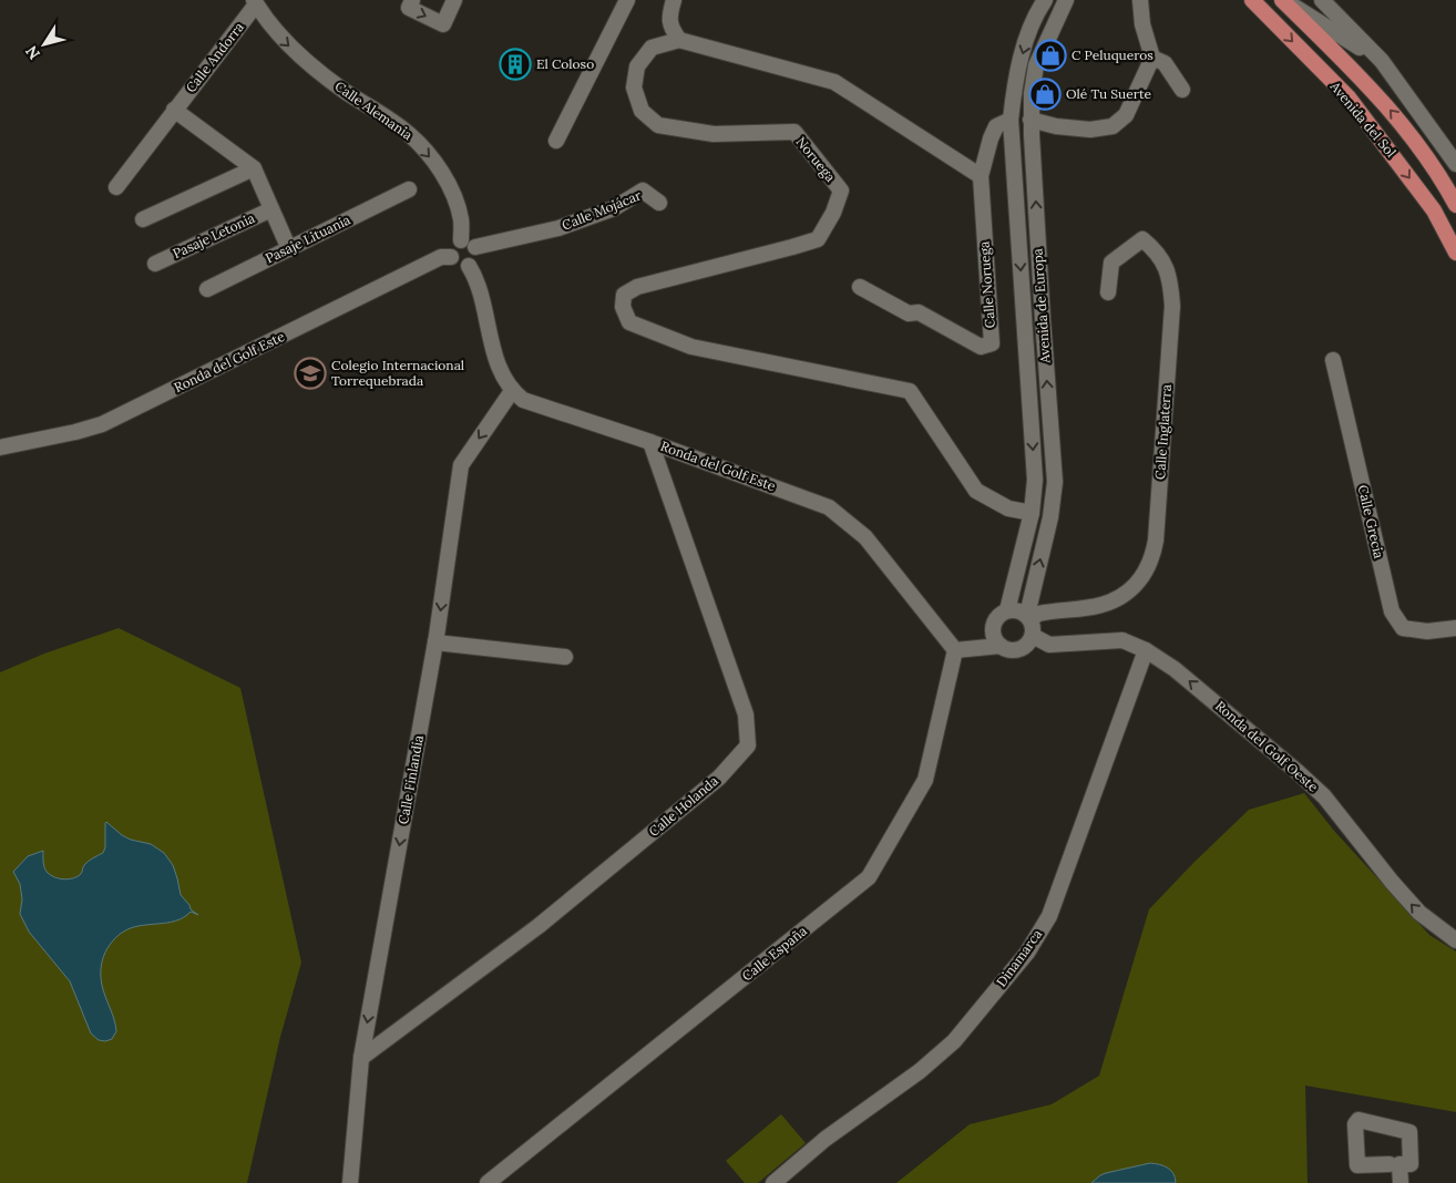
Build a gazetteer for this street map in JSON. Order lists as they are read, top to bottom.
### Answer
{
  "streets": {
    "main road": ["Avenida del Sol"],
    "street": [
      "Calle Andorra",
      "Calle Alemania",
      "Noruega",
      "Calle Mojácar",
      "Pasaje Letonia",
      "Pasaje Lituania",
      "Calle Noruega",
      "Avenida de Europa",
      "Ronda del Golf Este",
      "Calle Inglaterra",
      "Calle Grecia",
      "Ronda del Golf Oeste",
      "Calle Finlandia",
      "Calle Holanda",
      "Calle España",
      "Dinamarca"
    ]
  },
  "crossings": [
    ["Calle Andorra", "Calle Alemania"],
    ["Calle Alemania", "Calle Mojácar"],
    ["Calle Alemania", "Ronda del Golf Este"],
    ["Noruega", "Avenida de Europa"],
    ["Calle Mojácar", "Ronda del Golf Este"],
    ["Avenida de Europa", "Calle Inglaterra"],
    ["Avenida de Europa", "Ronda del Golf Oeste"],
    ["Ronda del Golf Este", "Calle Finlandia"],
    ["Ronda del Golf Este", "Calle Holanda"],
    ["Ronda del Golf Este", "Calle España"],
    ["Calle Inglaterra", "Ronda del Golf Oeste"],
    ["Ronda del Golf Oeste", "Dinamarca"],
    ["Calle Finlandia", "Calle Holanda"]
  ],
  "one_way": ["Ronda del Golf Oeste", "Calle Finlandia"],
  "places": {
    "shop": ["C Peluqueros", "Olé Tu Suerte"],
    "building": ["El Coloso"],
    "school or university": ["Colegio Internacional Torrequebrada"]
  },
  "north": "bottom left"
}
